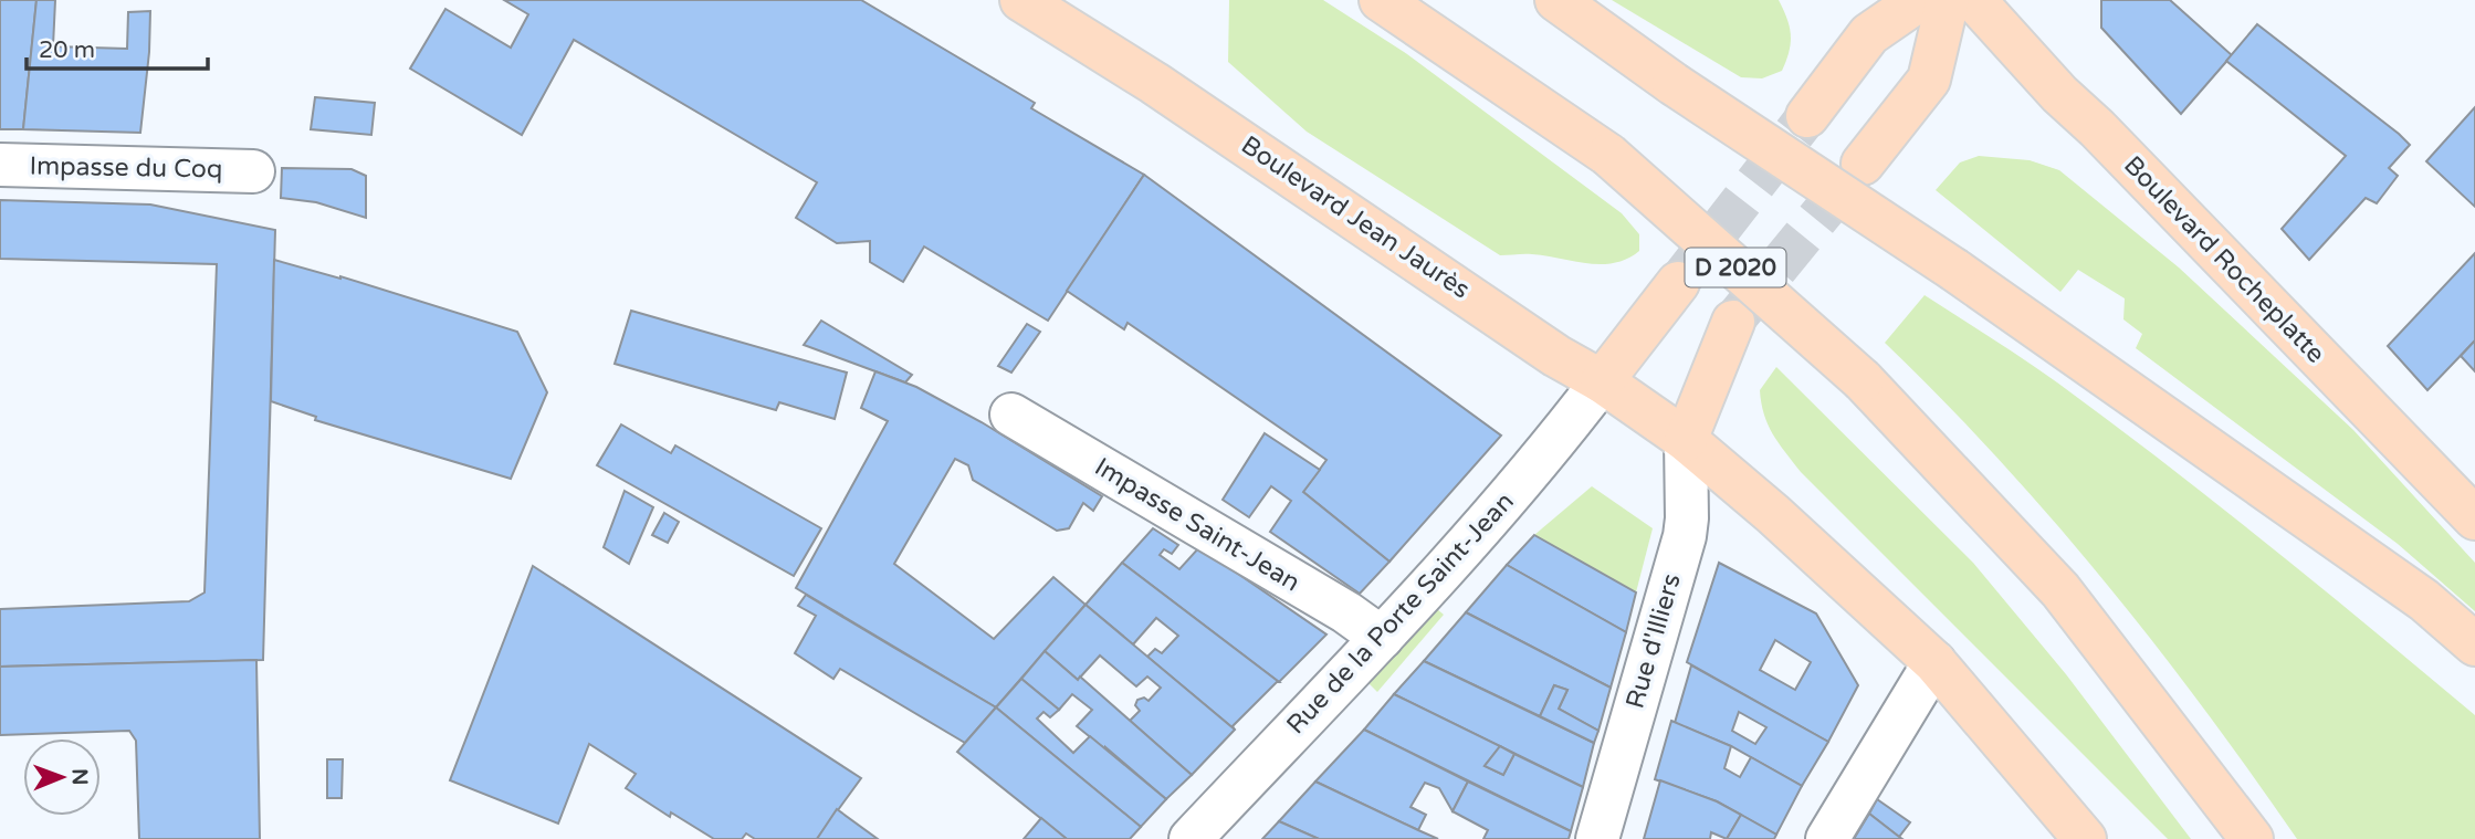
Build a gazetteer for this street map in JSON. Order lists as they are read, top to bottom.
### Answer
{
  "streets": {
    "main road": ["Boulevard Jean Jaurès", "Boulevard Rocheplatte", "D 2020"],
    "street": [
      "Impasse du Coq",
      "Impasse Saint-Jean",
      "Rue de la Porte Saint-Jean",
      "Rue d'Illiers"
    ]
  },
  "crossings": [
    ["Boulevard Jean Jaurès", "Rue de la Porte Saint-Jean"],
    ["Boulevard Jean Jaurès", "Rue d'Illiers"],
    ["Impasse Saint-Jean", "Rue de la Porte Saint-Jean"]
  ],
  "scale_bar": "20 m",
  "north": "right"
}
